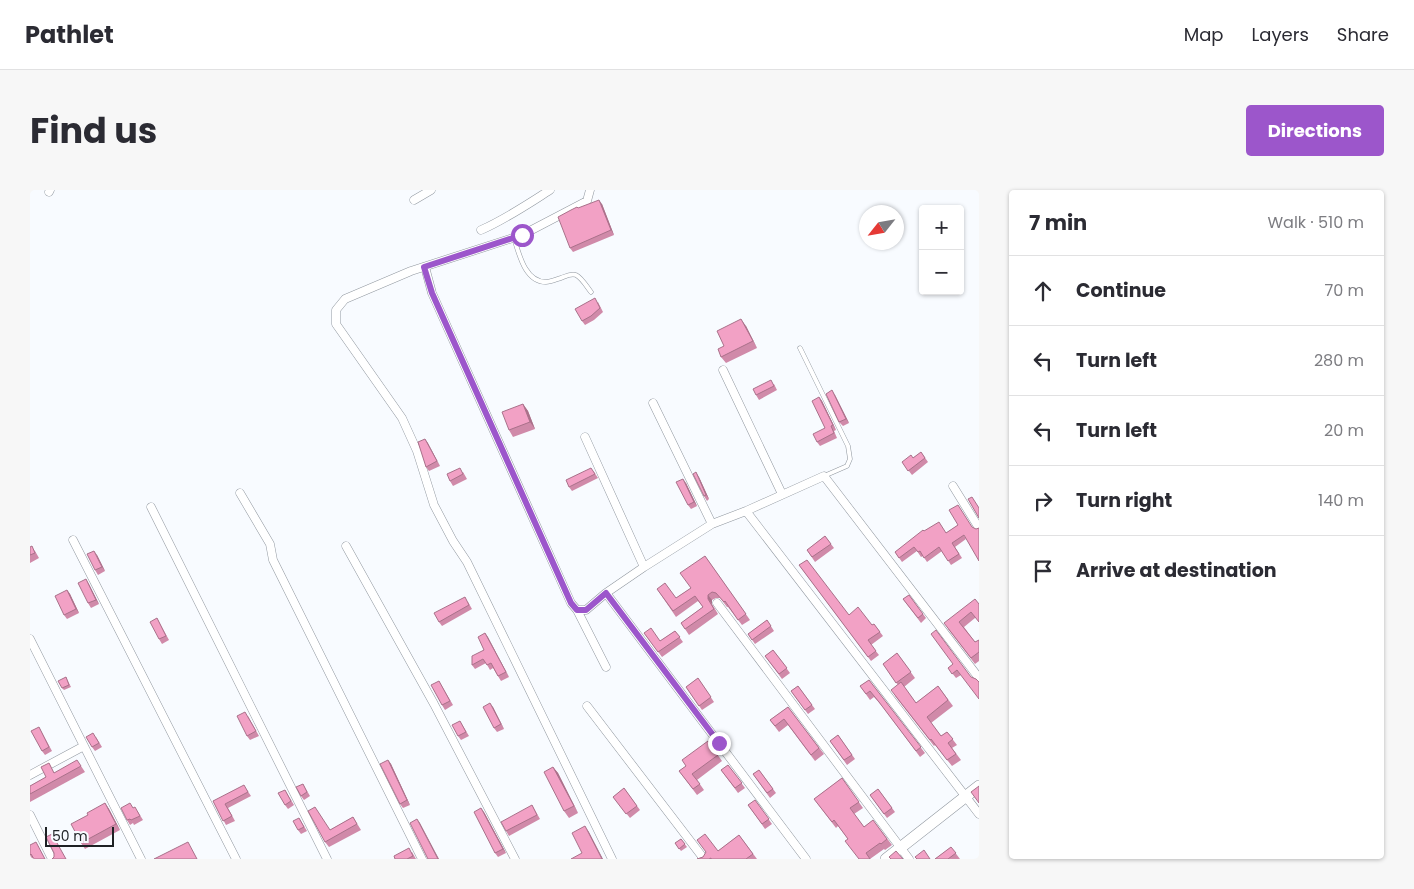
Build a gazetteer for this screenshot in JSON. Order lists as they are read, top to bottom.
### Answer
{
  "scale_bar": "50 m",
  "north": "bottom left",
  "page": {
    "header": "Pathlet",
    "nav": ["Map", "Layers", "Share"],
    "title": "Find us",
    "buttons": "Directions",
    "heading": ["7 min", "Walk · 510 m"],
    "map_buttons": ["+", "−"],
    "list": [
      ["Continue", "70 m"],
      ["Turn left", "280 m"],
      ["Turn left", "20 m"],
      ["Turn right", "140 m"],
      "Arrive at destination"
    ],
    "scale": "50 m"
  }
}
